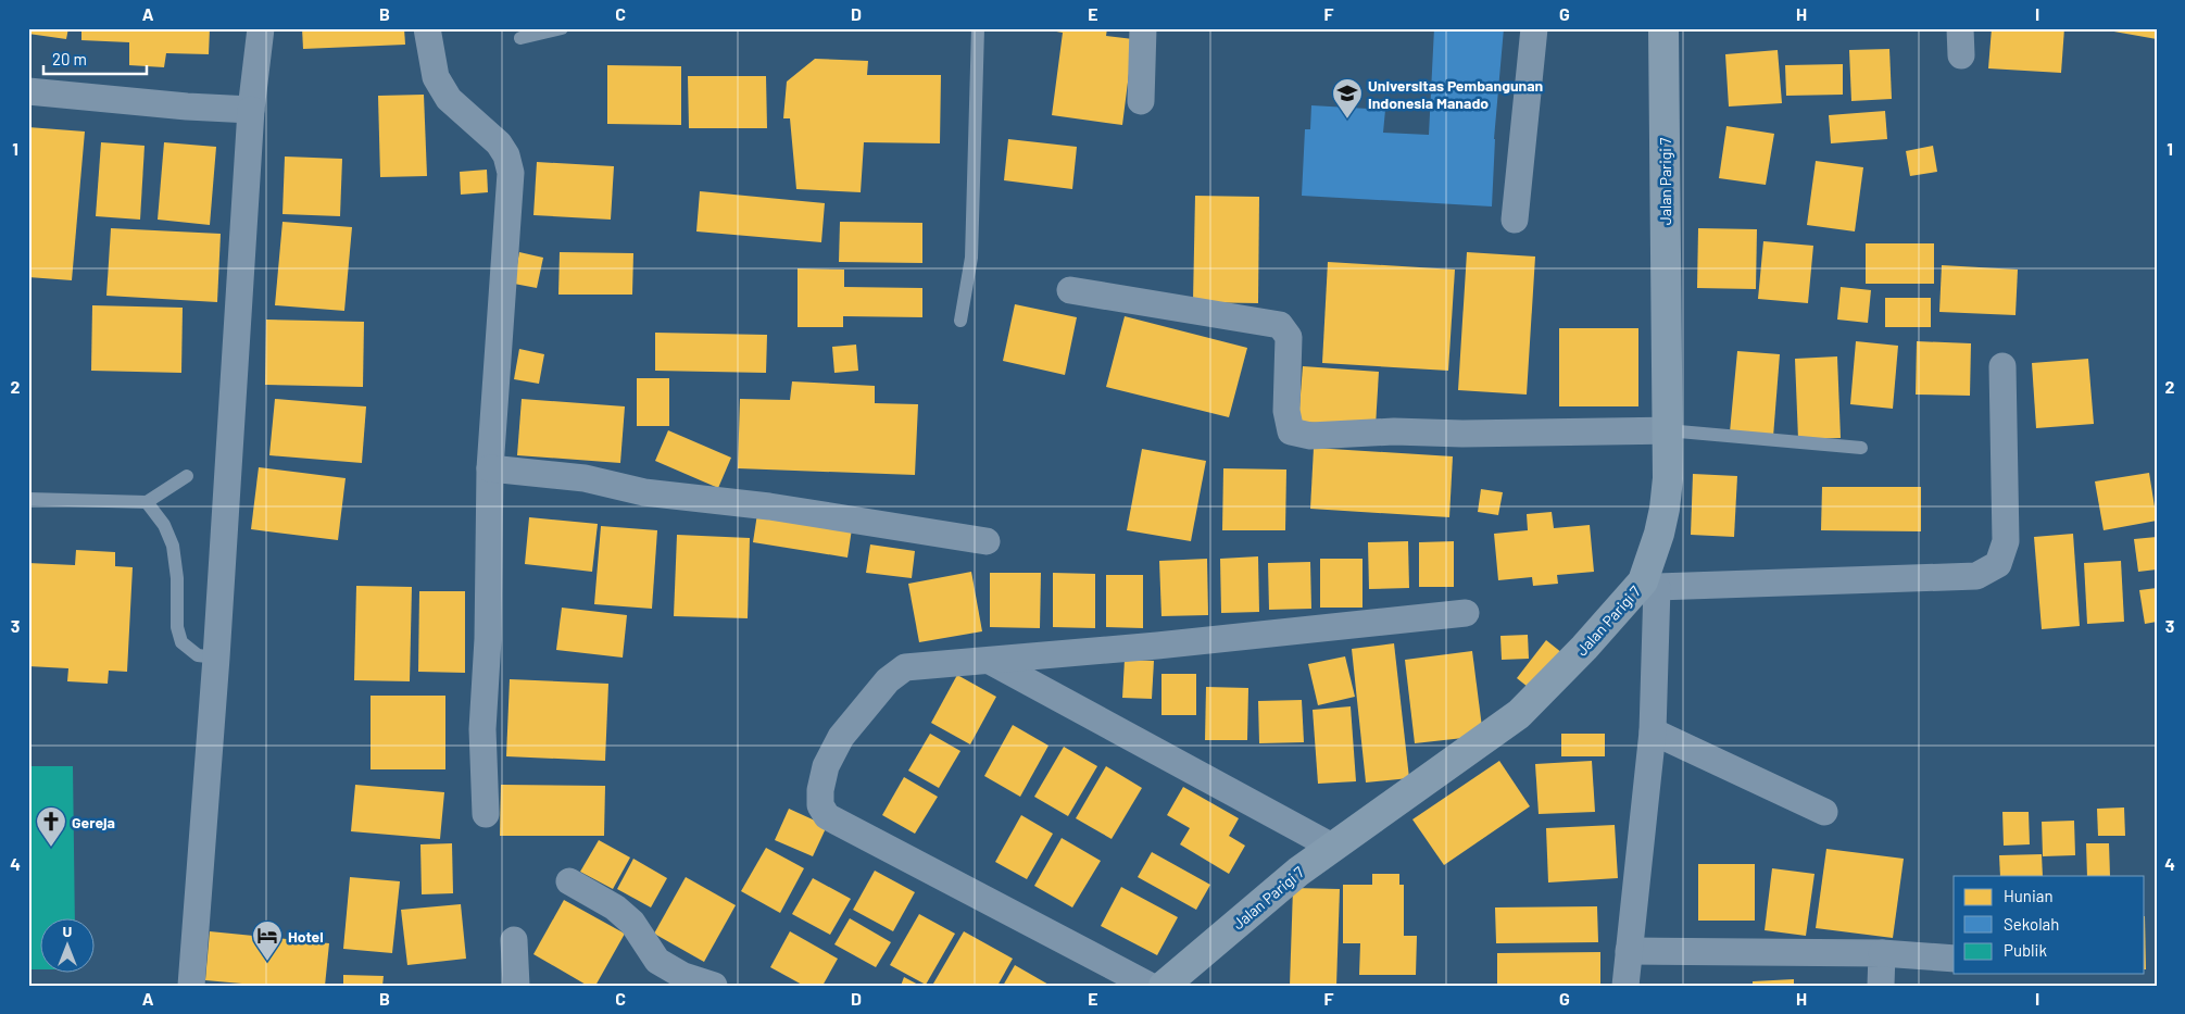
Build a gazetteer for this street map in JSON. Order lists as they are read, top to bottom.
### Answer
{
  "streets": {
    "street": ["Jalan Parigi 7"]
  },
  "places": {
    "school or university": ["Universitas Pembangunan Indonesia Manado"],
    "church": ["Gereja"],
    "hotel": ["Hotel"]
  },
  "legend": ["Hunian", "Sekolah", "Publik"],
  "scale_bar": "20 m",
  "north": "top",
  "grid": {
    "columns": [
      "A",
      "B",
      "C",
      "D",
      "E",
      "F",
      "G",
      "H",
      "I"
    ],
    "rows": [
      "1",
      "2",
      "3",
      "4"
    ]
  }
}
